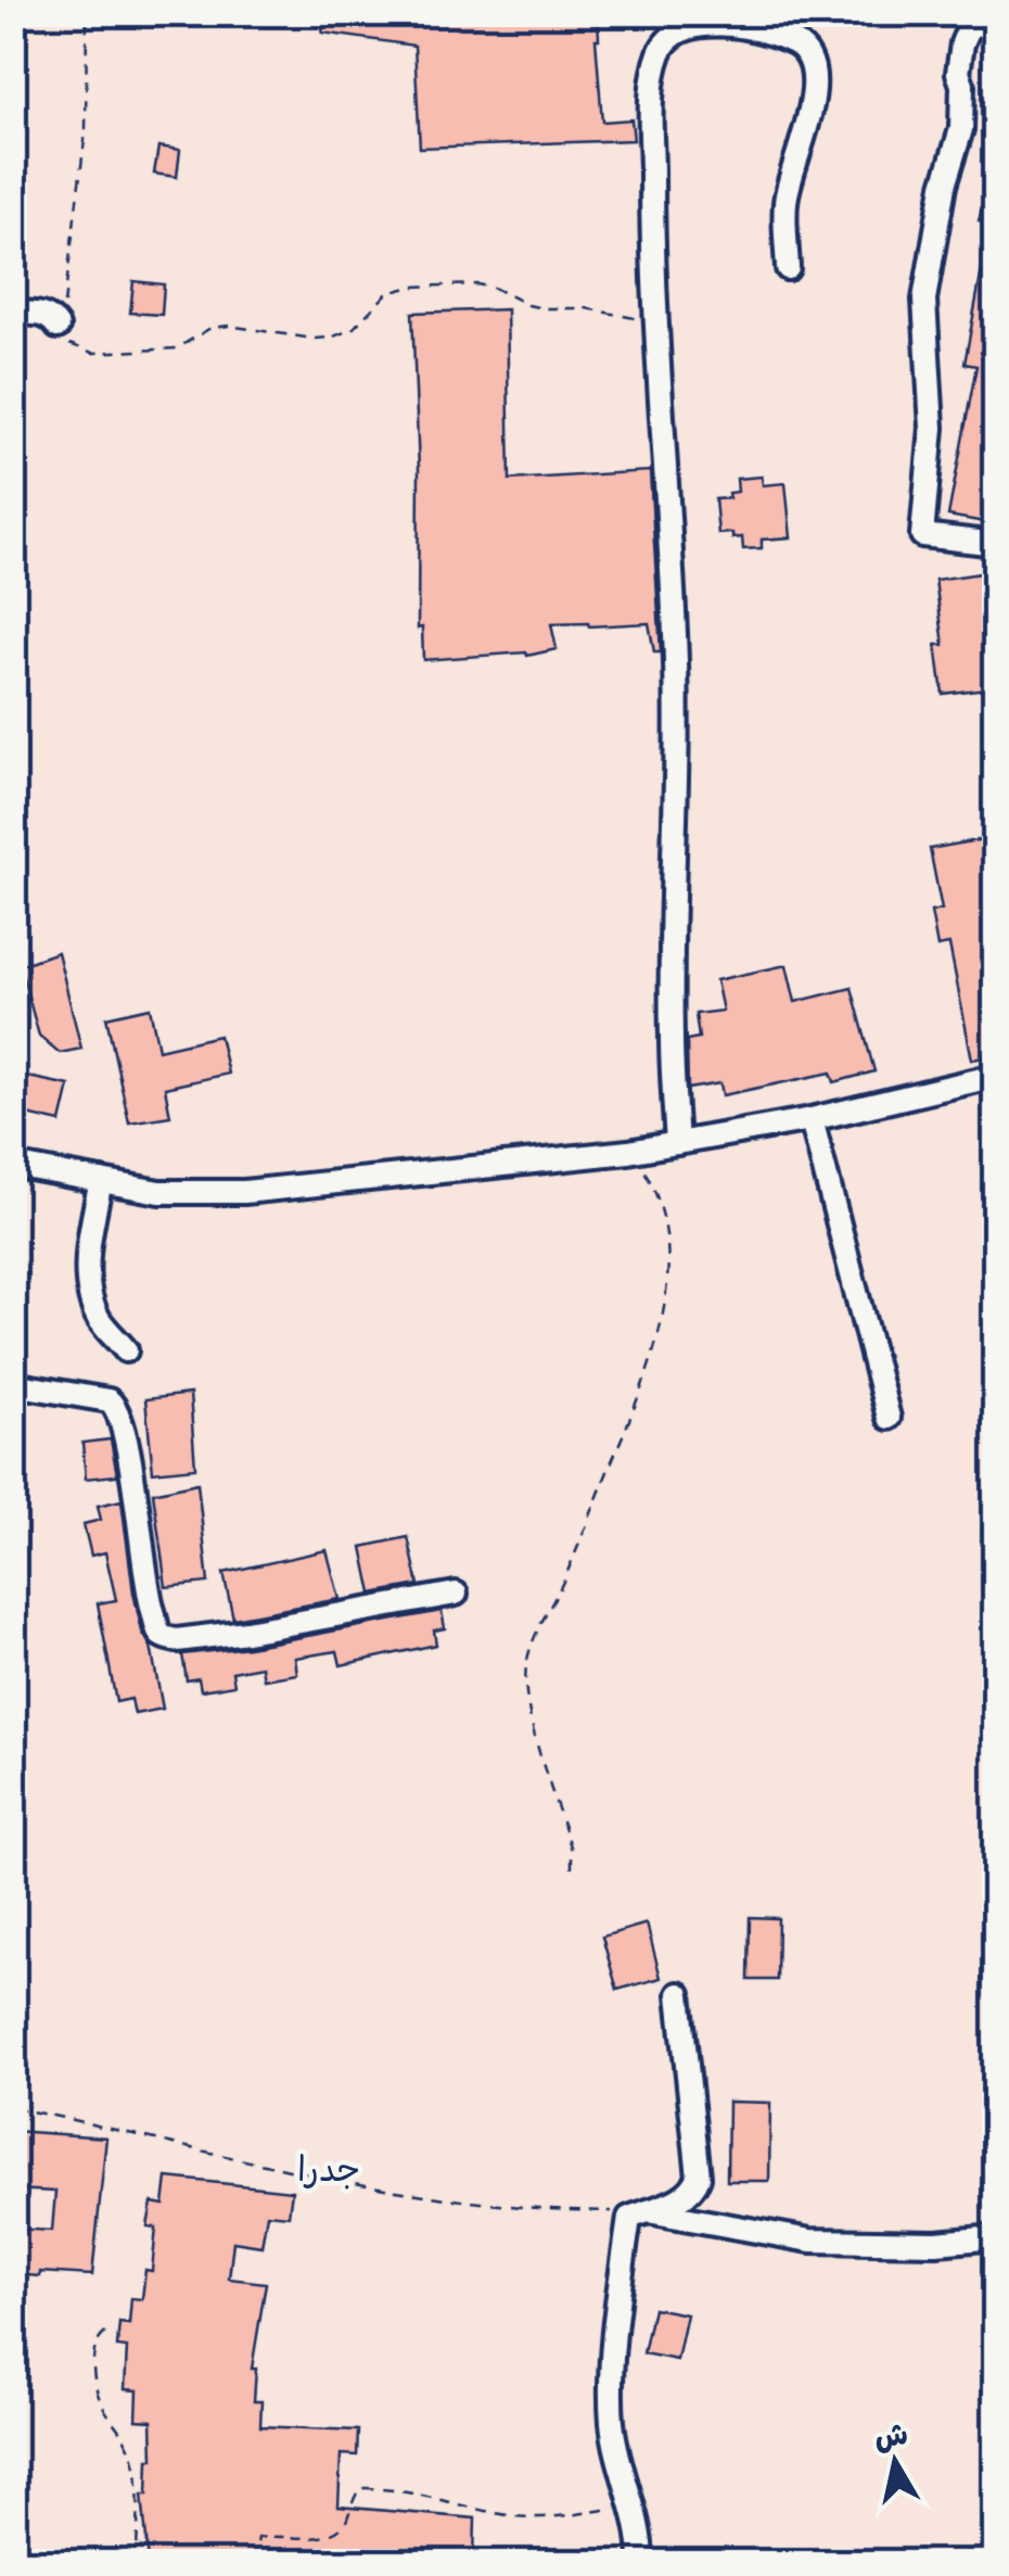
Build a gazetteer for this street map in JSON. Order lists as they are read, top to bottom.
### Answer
{
  "districts": ["جدرا"],
  "north": "top"
}
